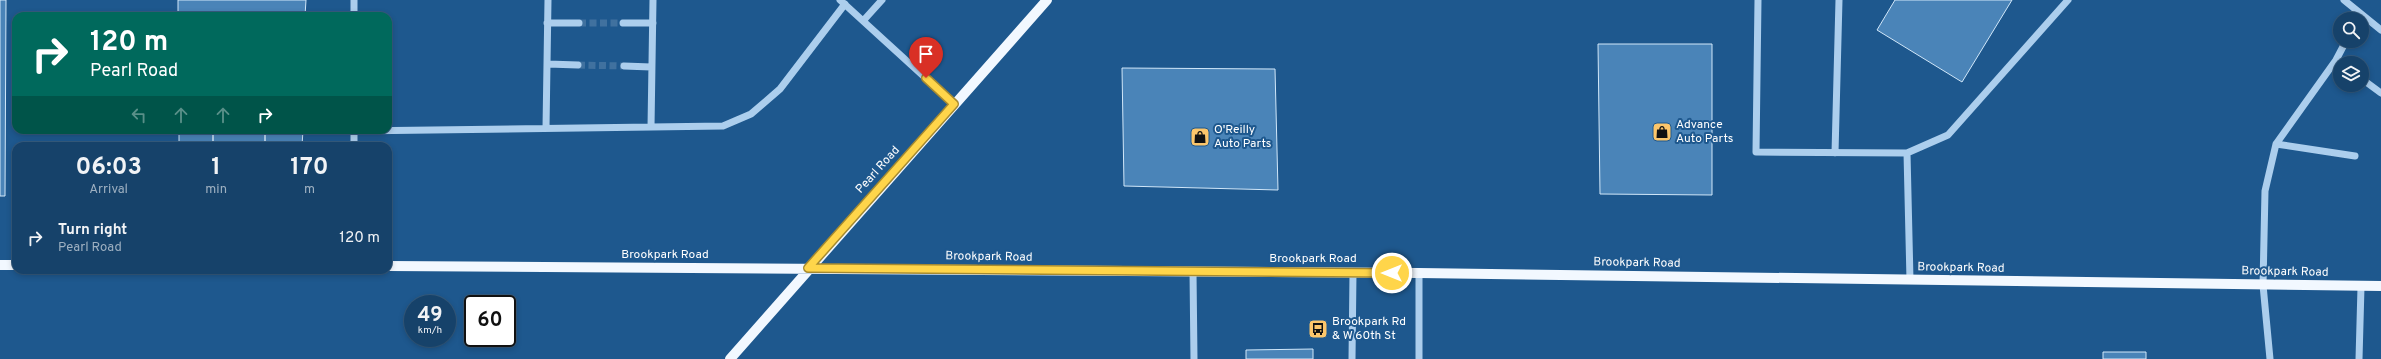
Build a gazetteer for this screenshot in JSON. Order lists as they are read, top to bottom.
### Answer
{
  "streets": {
    "main road": ["Pearl Road", "Brookpark Road"]
  },
  "crossings": [
    ["Pearl Road", "Brookpark Road"]
  ],
  "places": {
    "shop": ["Advance Auto Parts", "O'Reilly Auto Parts"],
    "bus stop": ["Brookpark Rd & W 60th St"]
  },
  "page": {
    "turn": ["120 m", "Pearl Road"],
    "eta": [
      "06:03",
      "Arrival",
      "1",
      "min",
      "170",
      "m"
    ],
    "list": [
      {
        "name": "Turn right",
        "note": "Pearl Road",
        "value": "120 m"
      }
    ],
    "speed": "49 km/h",
    "limit": "60"
  }
}
